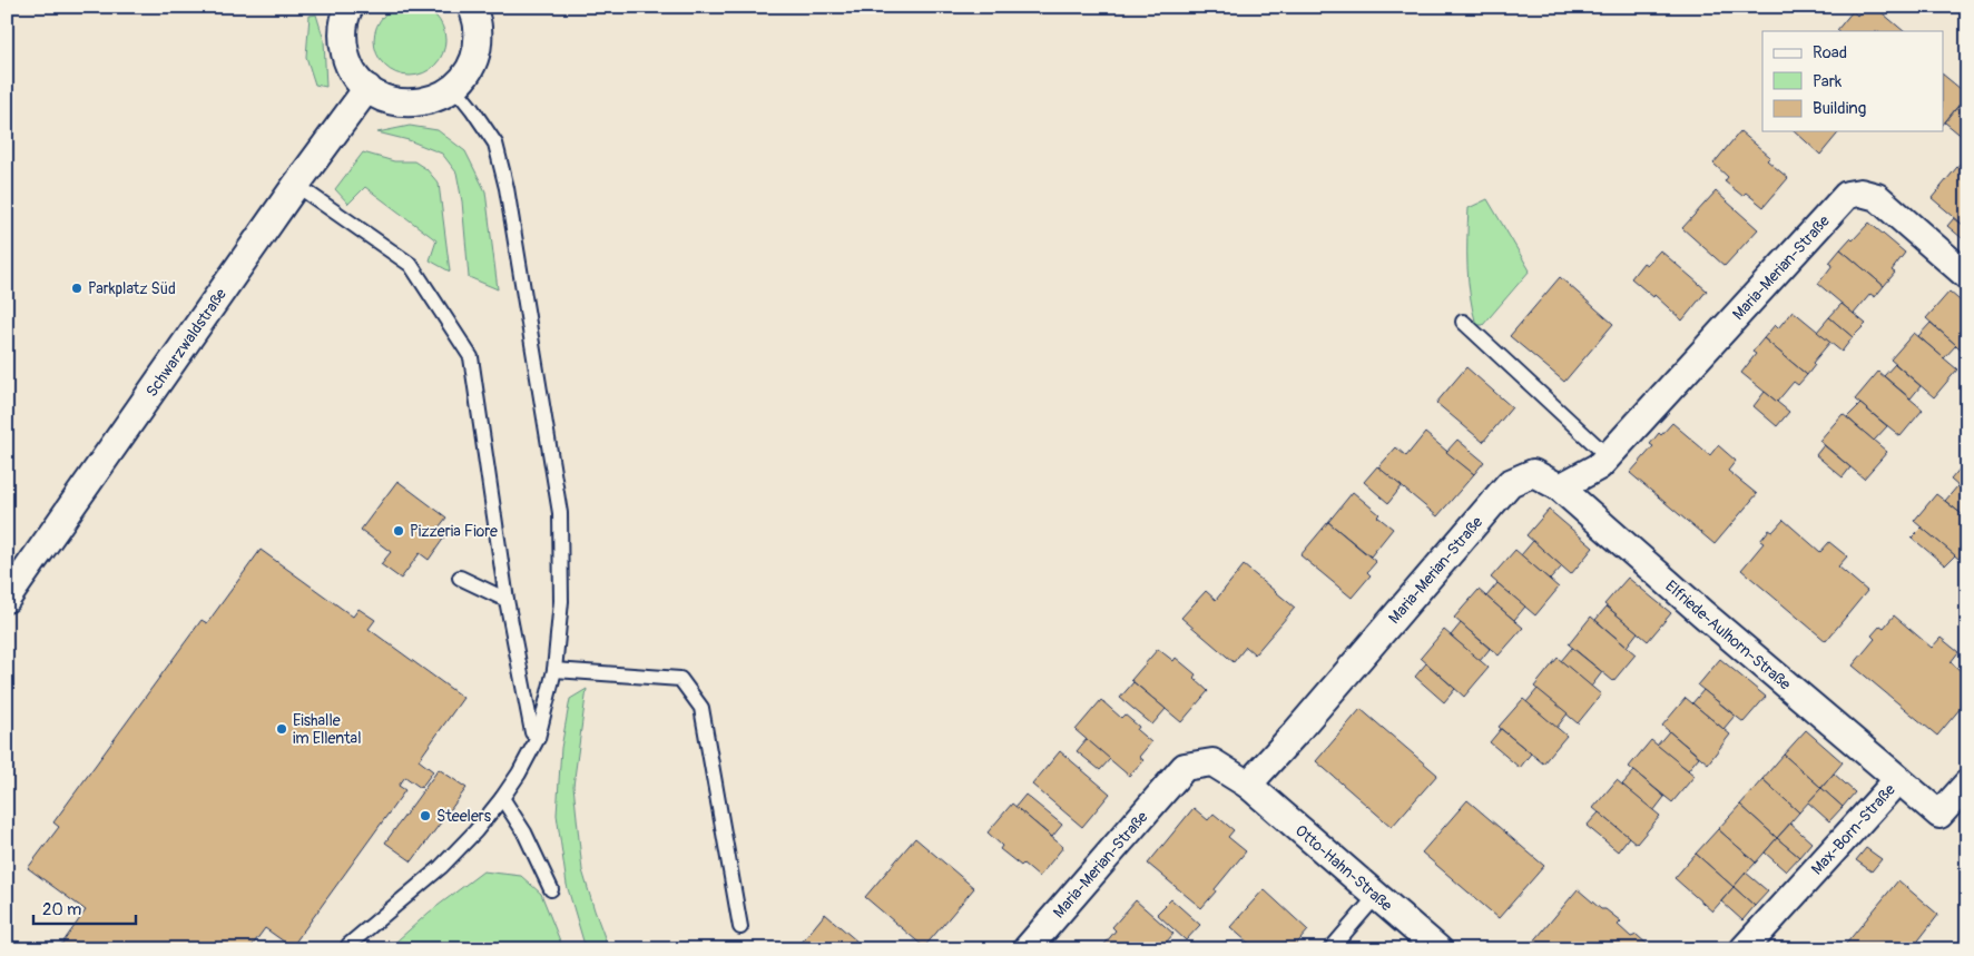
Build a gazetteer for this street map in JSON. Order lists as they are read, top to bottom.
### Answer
{
  "streets": {
    "street": [
      "Maria-Merian-Straße",
      "Schwarzwaldstraße",
      "Elfriede-Aulhorn-Straße",
      "Max-Born-Straße",
      "Otto-Hahn-Straße"
    ]
  },
  "crossings": [
    ["Maria-Merian-Straße", "Elfriede-Aulhorn-Straße"],
    ["Maria-Merian-Straße", "Otto-Hahn-Straße"],
    ["Elfriede-Aulhorn-Straße", "Max-Born-Straße"]
  ],
  "places": [
    "Parkplatz Süd",
    "Pizzeria Fiore",
    "Eishalle im Ellental",
    "Steelers"
  ],
  "legend": ["Road", "Park", "Building"],
  "scale_bar": "20 m"
}
